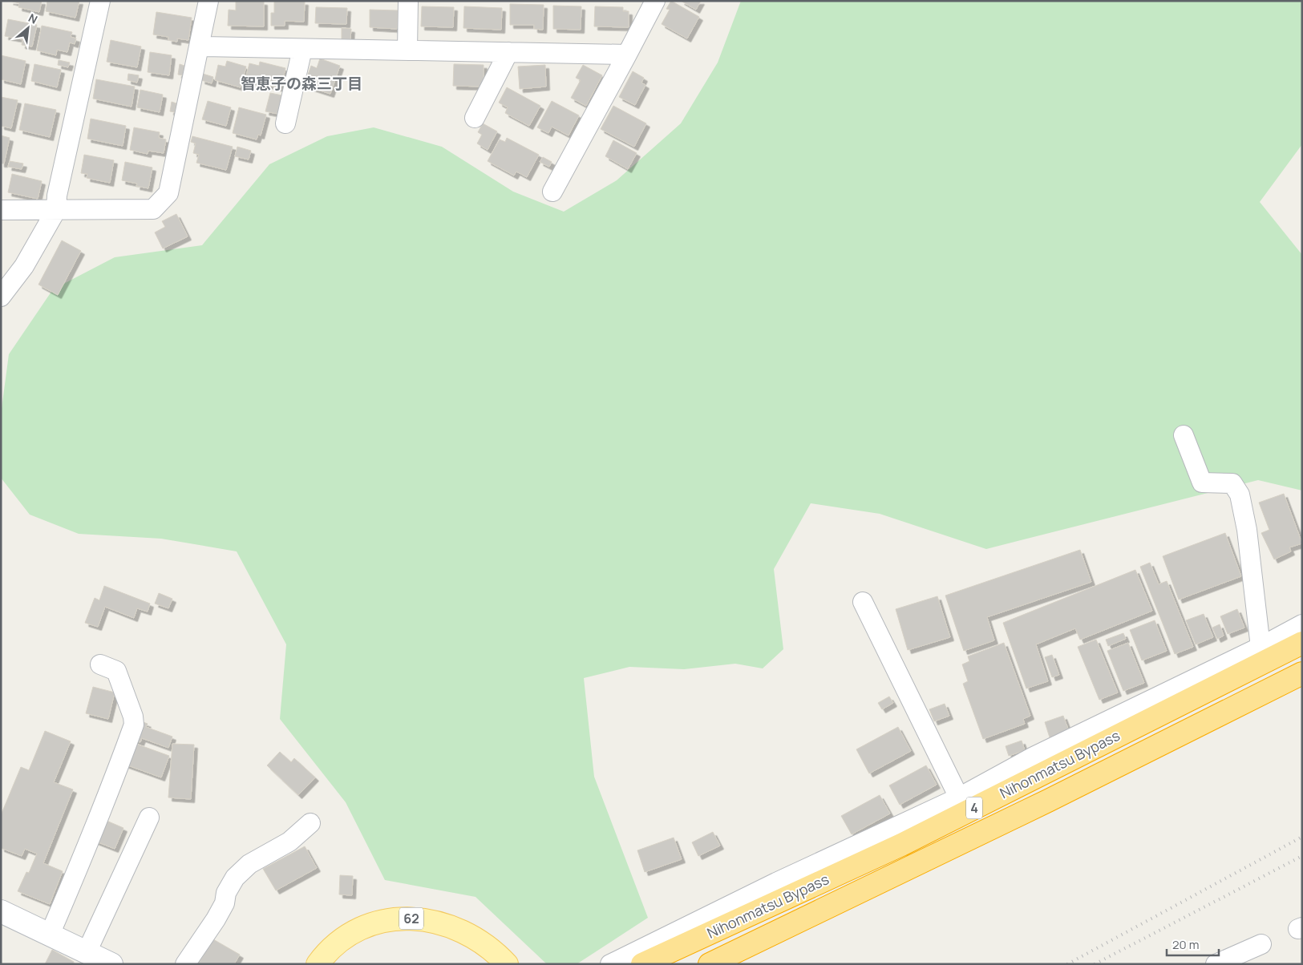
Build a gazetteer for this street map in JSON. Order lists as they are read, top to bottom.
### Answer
{
  "streets": {
    "highway": ["Nihonmatsu Bypass", "4"],
    "main road": ["62"]
  },
  "districts": ["智恵子の森三丁目"],
  "scale_bar": "20 m",
  "north": "top right"
}
